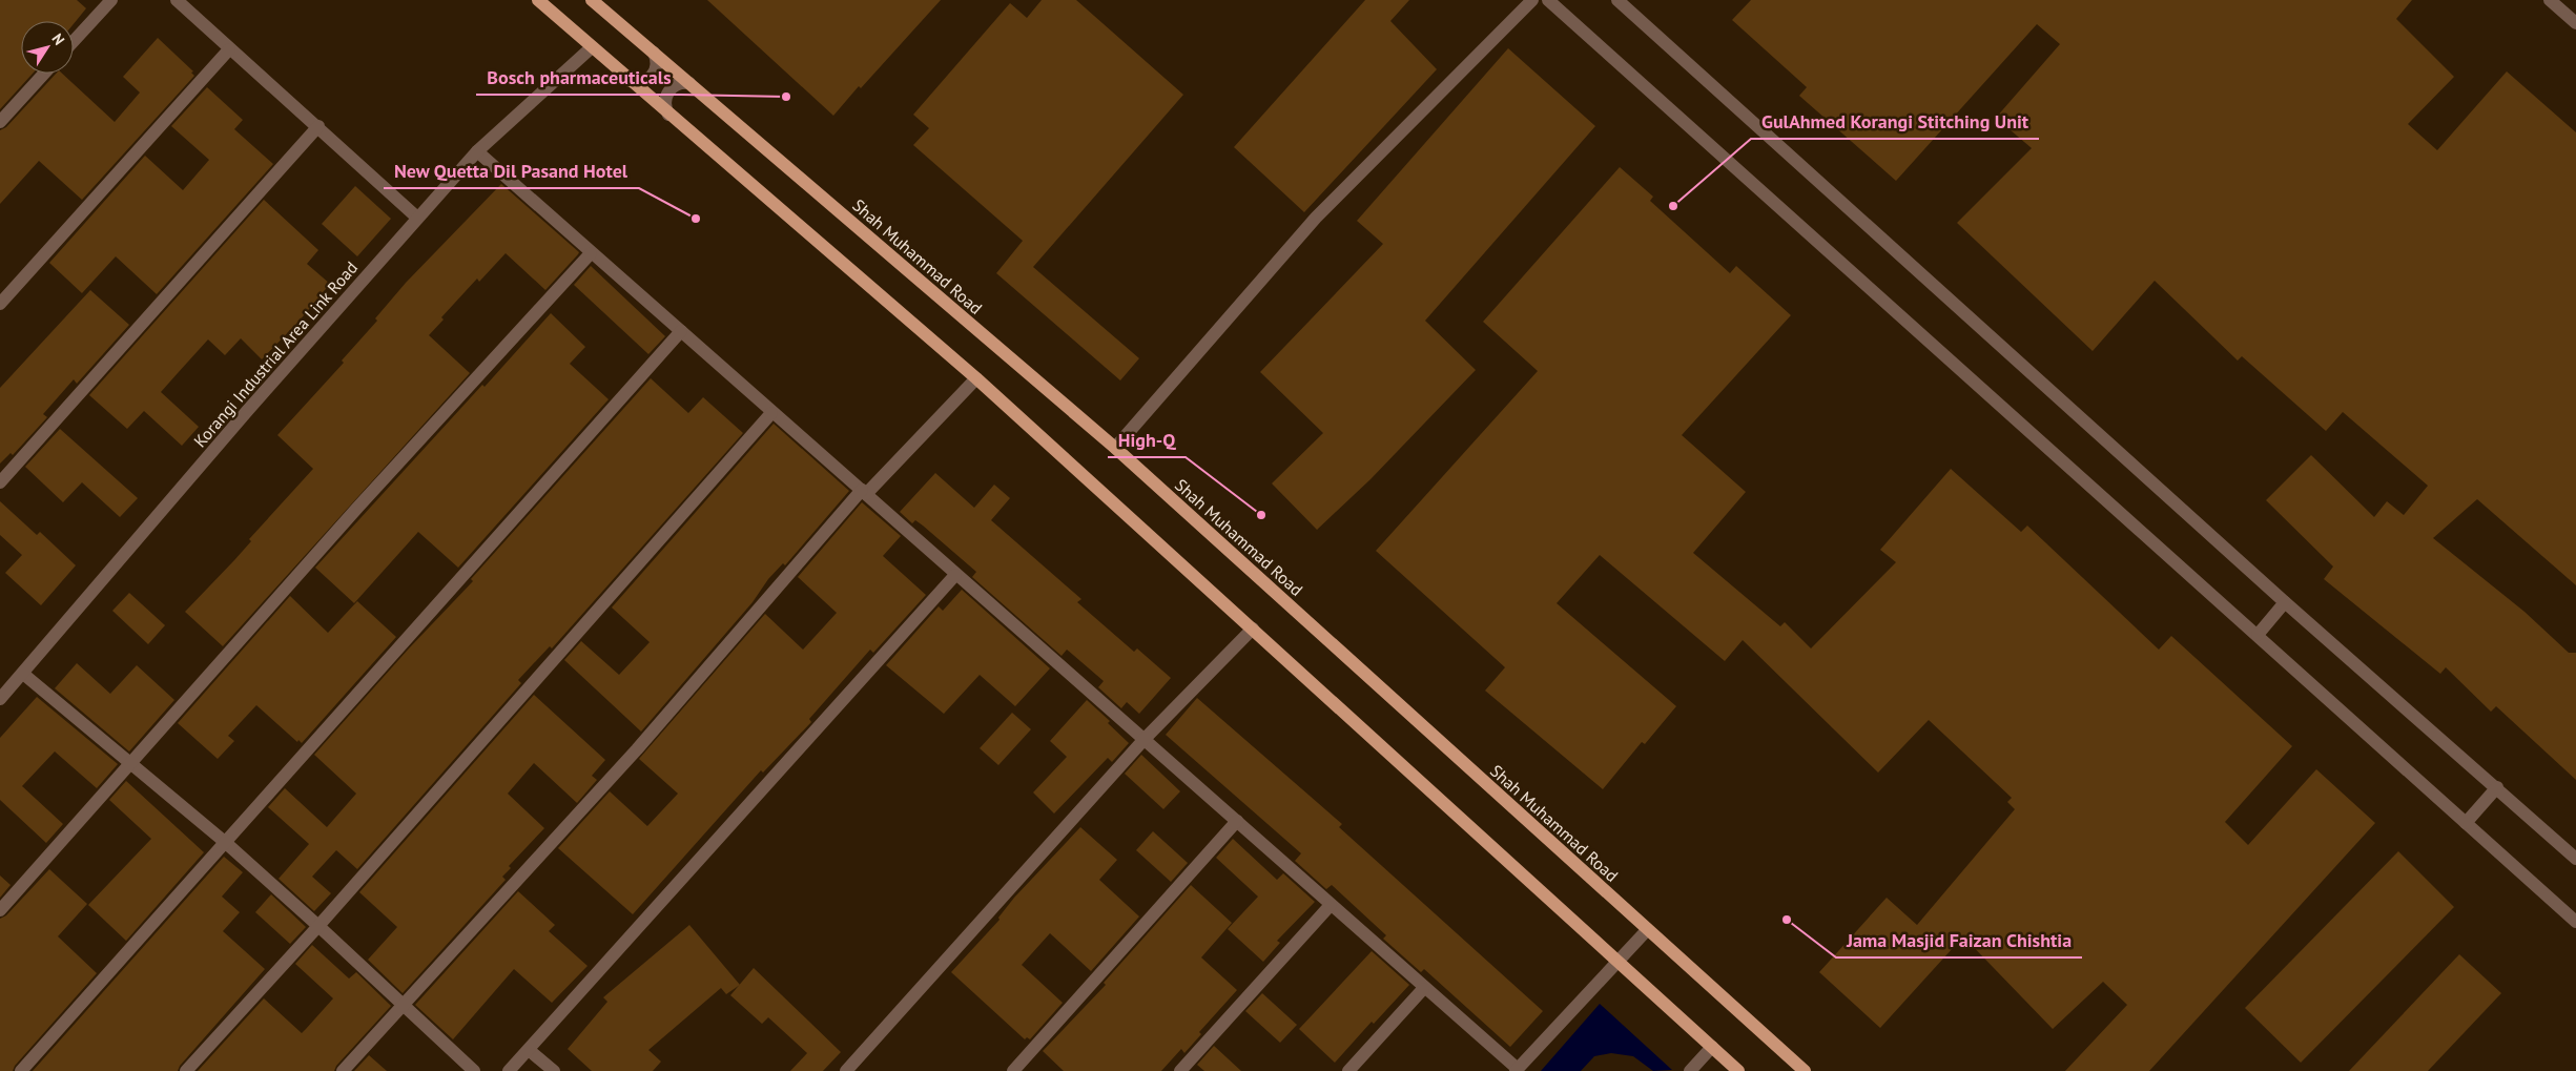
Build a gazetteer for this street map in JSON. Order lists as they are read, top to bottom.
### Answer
{
  "streets": {
    "main road": ["Shah Muhammad Road"],
    "street": ["Korangi Industrial Area Link Road"]
  },
  "places": [
    "Bosch pharmaceuticals",
    "GulAhmed Korangi Stitching Unit",
    "New Quetta Dil Pasand Hotel",
    "High-Q",
    "Jama Masjid Faizan Chishtia"
  ],
  "north": "top right"
}
